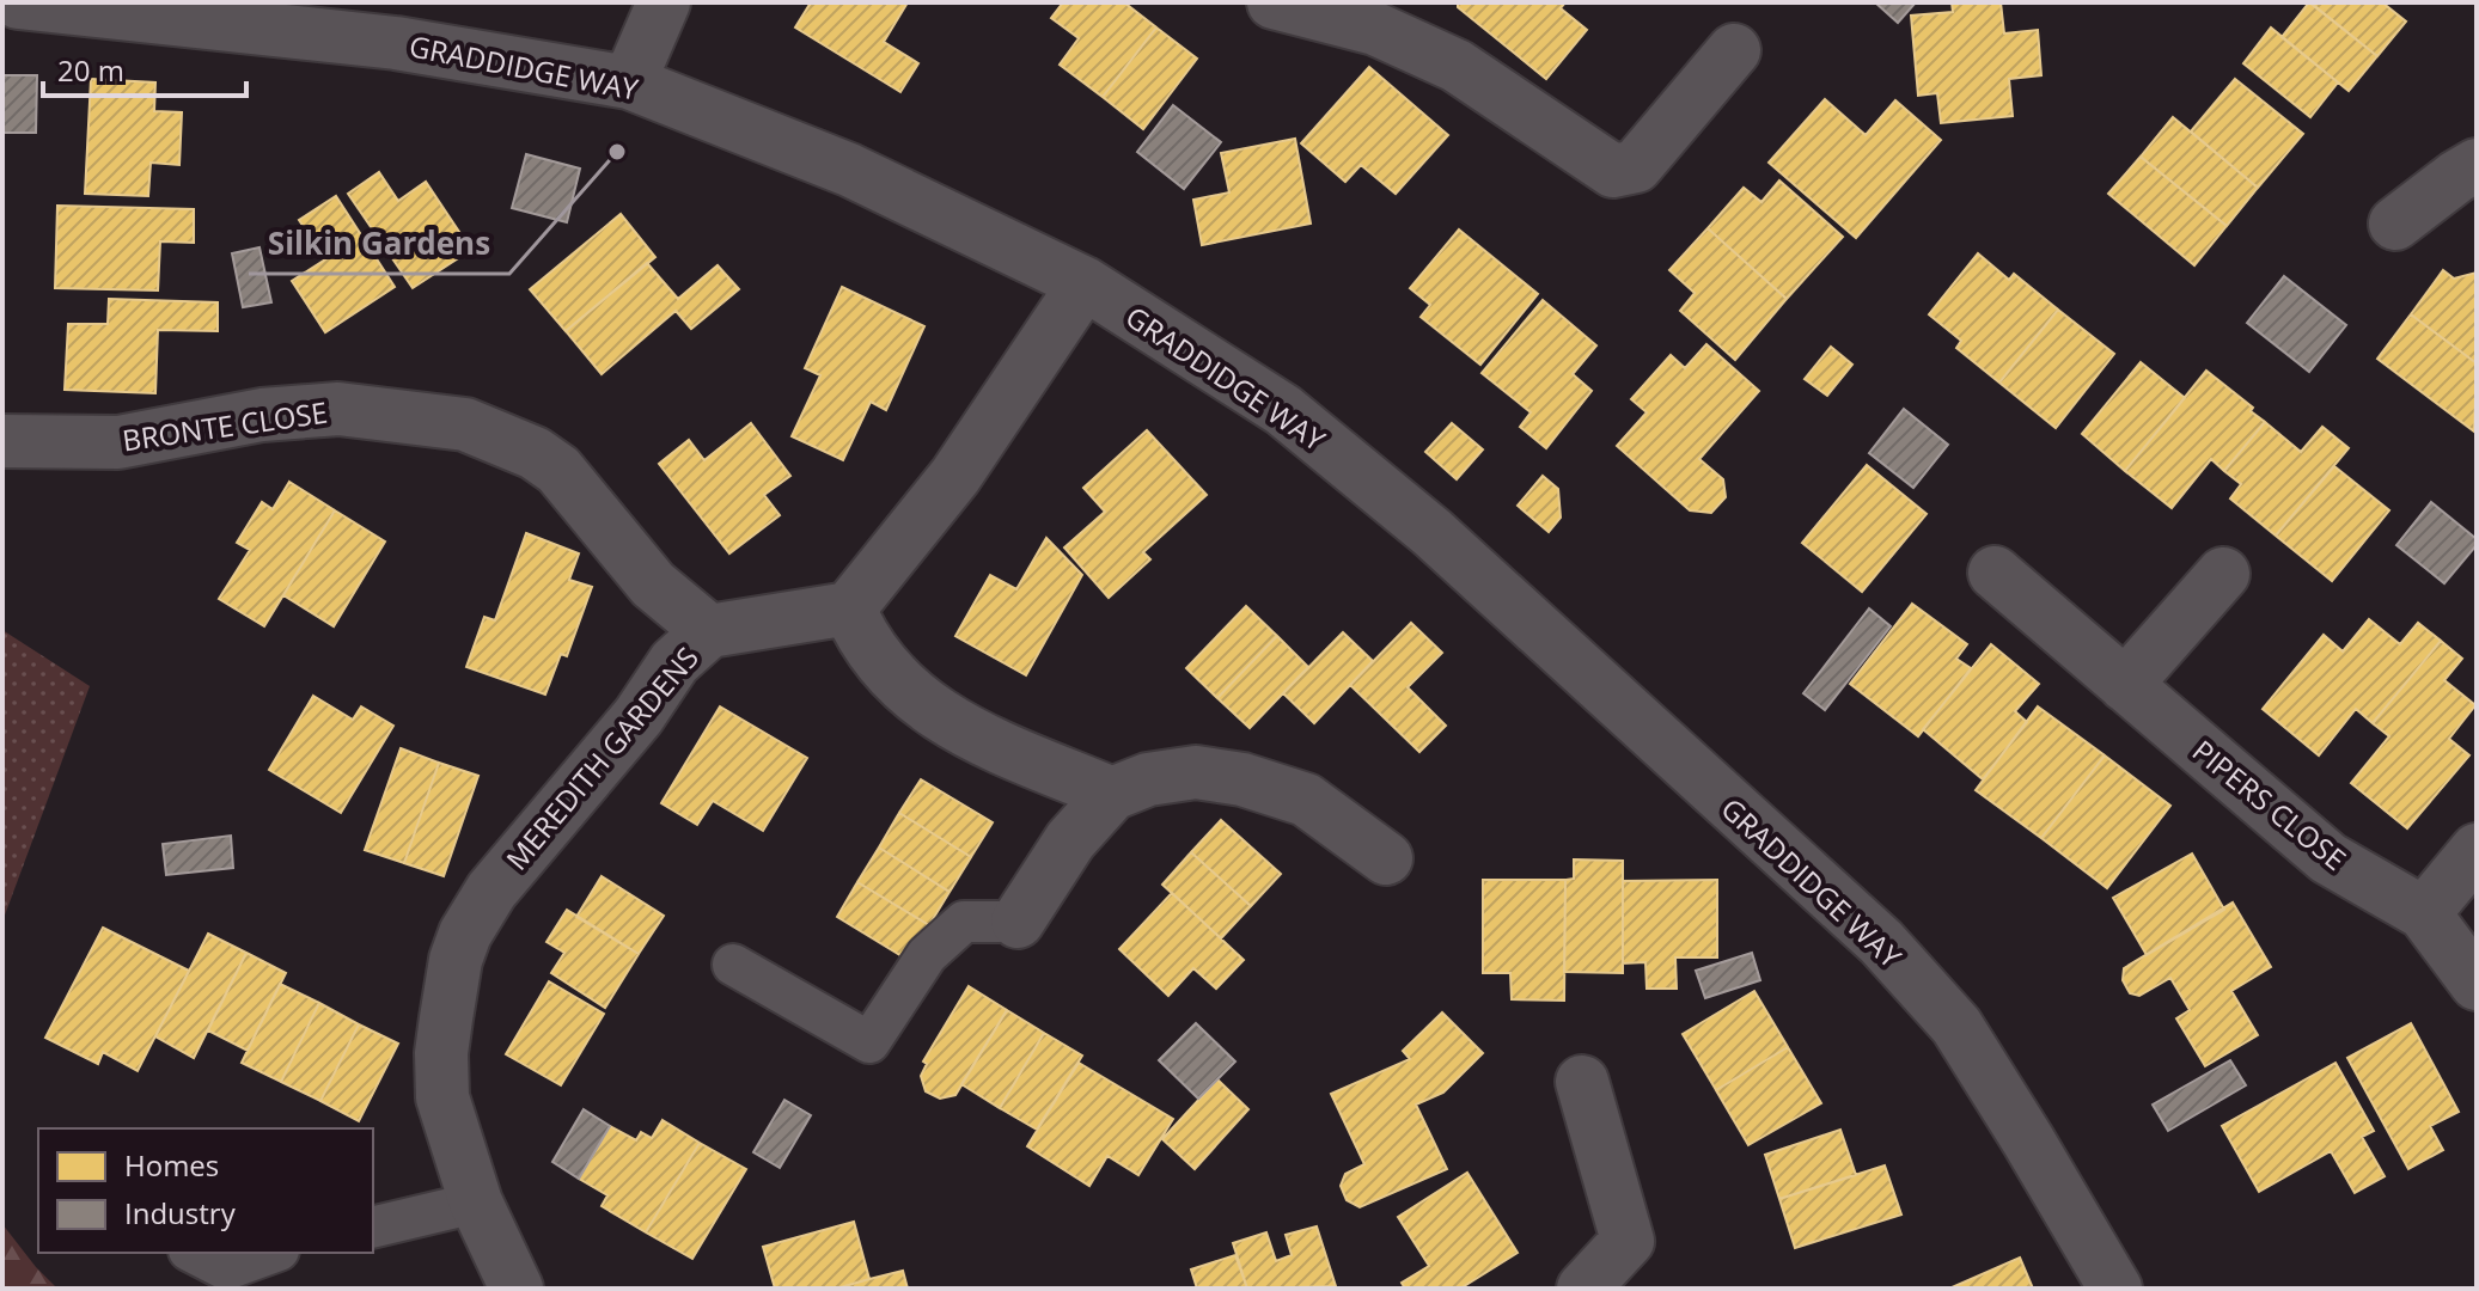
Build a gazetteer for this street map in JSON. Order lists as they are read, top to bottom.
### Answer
{
  "streets": {
    "street": [
      "GRADDIDGE WAY",
      "BRONTE CLOSE",
      "MEREDITH GARDENS",
      "PIPERS CLOSE"
    ]
  },
  "crossings": [
    ["BRONTE CLOSE", "MEREDITH GARDENS"]
  ],
  "places": ["Silkin Gardens"],
  "legend": ["Homes", "Industry"],
  "scale_bar": "20 m"
}
